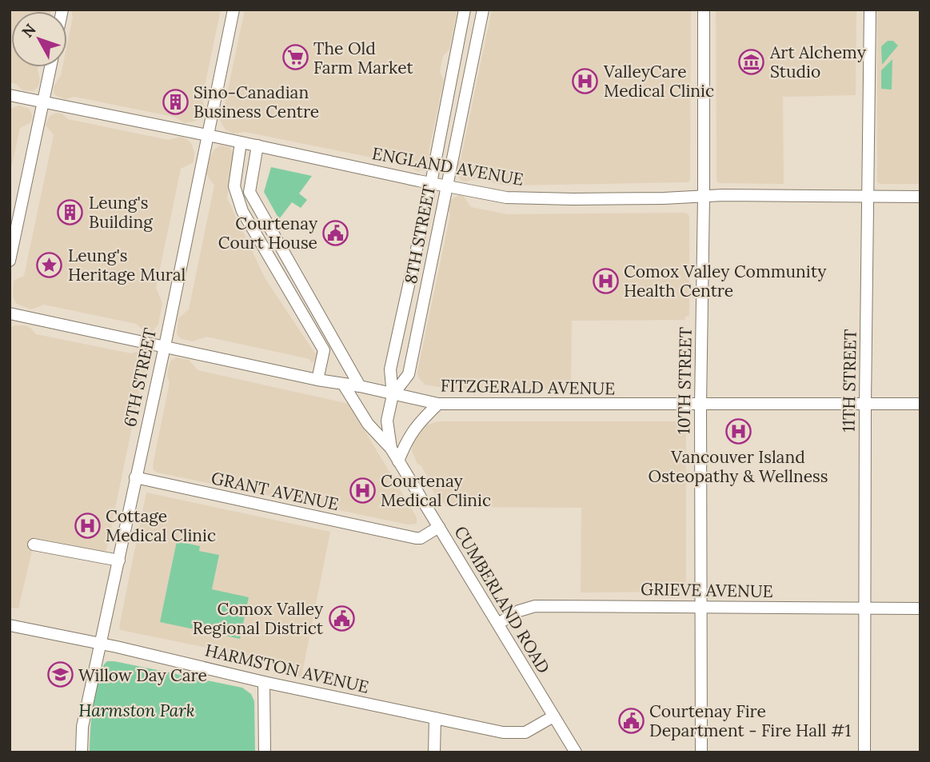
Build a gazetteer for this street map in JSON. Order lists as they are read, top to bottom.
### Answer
{
  "streets": {
    "street": [
      "ENGLAND AVENUE",
      "8TH STREET",
      "6TH STREET",
      "10TH STREET",
      "11TH STREET",
      "FITZGERALD AVENUE",
      "GRANT AVENUE",
      "GRIEVE AVENUE",
      "CUMBERLAND ROAD",
      "HARMSTON AVENUE"
    ]
  },
  "crossings": [
    ["ENGLAND AVENUE", "8TH STREET"],
    ["ENGLAND AVENUE", "6TH STREET"],
    ["ENGLAND AVENUE", "10TH STREET"],
    ["ENGLAND AVENUE", "11TH STREET"],
    ["8TH STREET", "FITZGERALD AVENUE"],
    ["8TH STREET", "CUMBERLAND ROAD"],
    ["6TH STREET", "FITZGERALD AVENUE"],
    ["6TH STREET", "GRANT AVENUE"],
    ["6TH STREET", "HARMSTON AVENUE"],
    ["10TH STREET", "FITZGERALD AVENUE"],
    ["10TH STREET", "GRIEVE AVENUE"],
    ["11TH STREET", "FITZGERALD AVENUE"],
    ["11TH STREET", "GRIEVE AVENUE"],
    ["FITZGERALD AVENUE", "CUMBERLAND ROAD"],
    ["GRANT AVENUE", "CUMBERLAND ROAD"],
    ["GRIEVE AVENUE", "CUMBERLAND ROAD"],
    ["CUMBERLAND ROAD", "HARMSTON AVENUE"]
  ],
  "parks": ["Harmston Park"],
  "places": {
    "supermarket": ["The Old Farm Market"],
    "museum": ["Art Alchemy Studio"],
    "hospital": [
      "ValleyCare Medical Clinic",
      "Comox Valley Community Health Centre",
      "Vancouver Island Osteopathy & Wellness",
      "Courtenay Medical Clinic",
      "Cottage Medical Clinic"
    ],
    "building": ["Sino-Canadian Business Centre", "Leung's Building"],
    "public building": ["Courtenay Court House", "Comox Valley Regional District", "Courtenay Fire Department - Fire Hall #1"],
    "place": ["Leung's Heritage Mural"],
    "school or university": ["Willow Day Care"]
  },
  "north": "top left"
}
